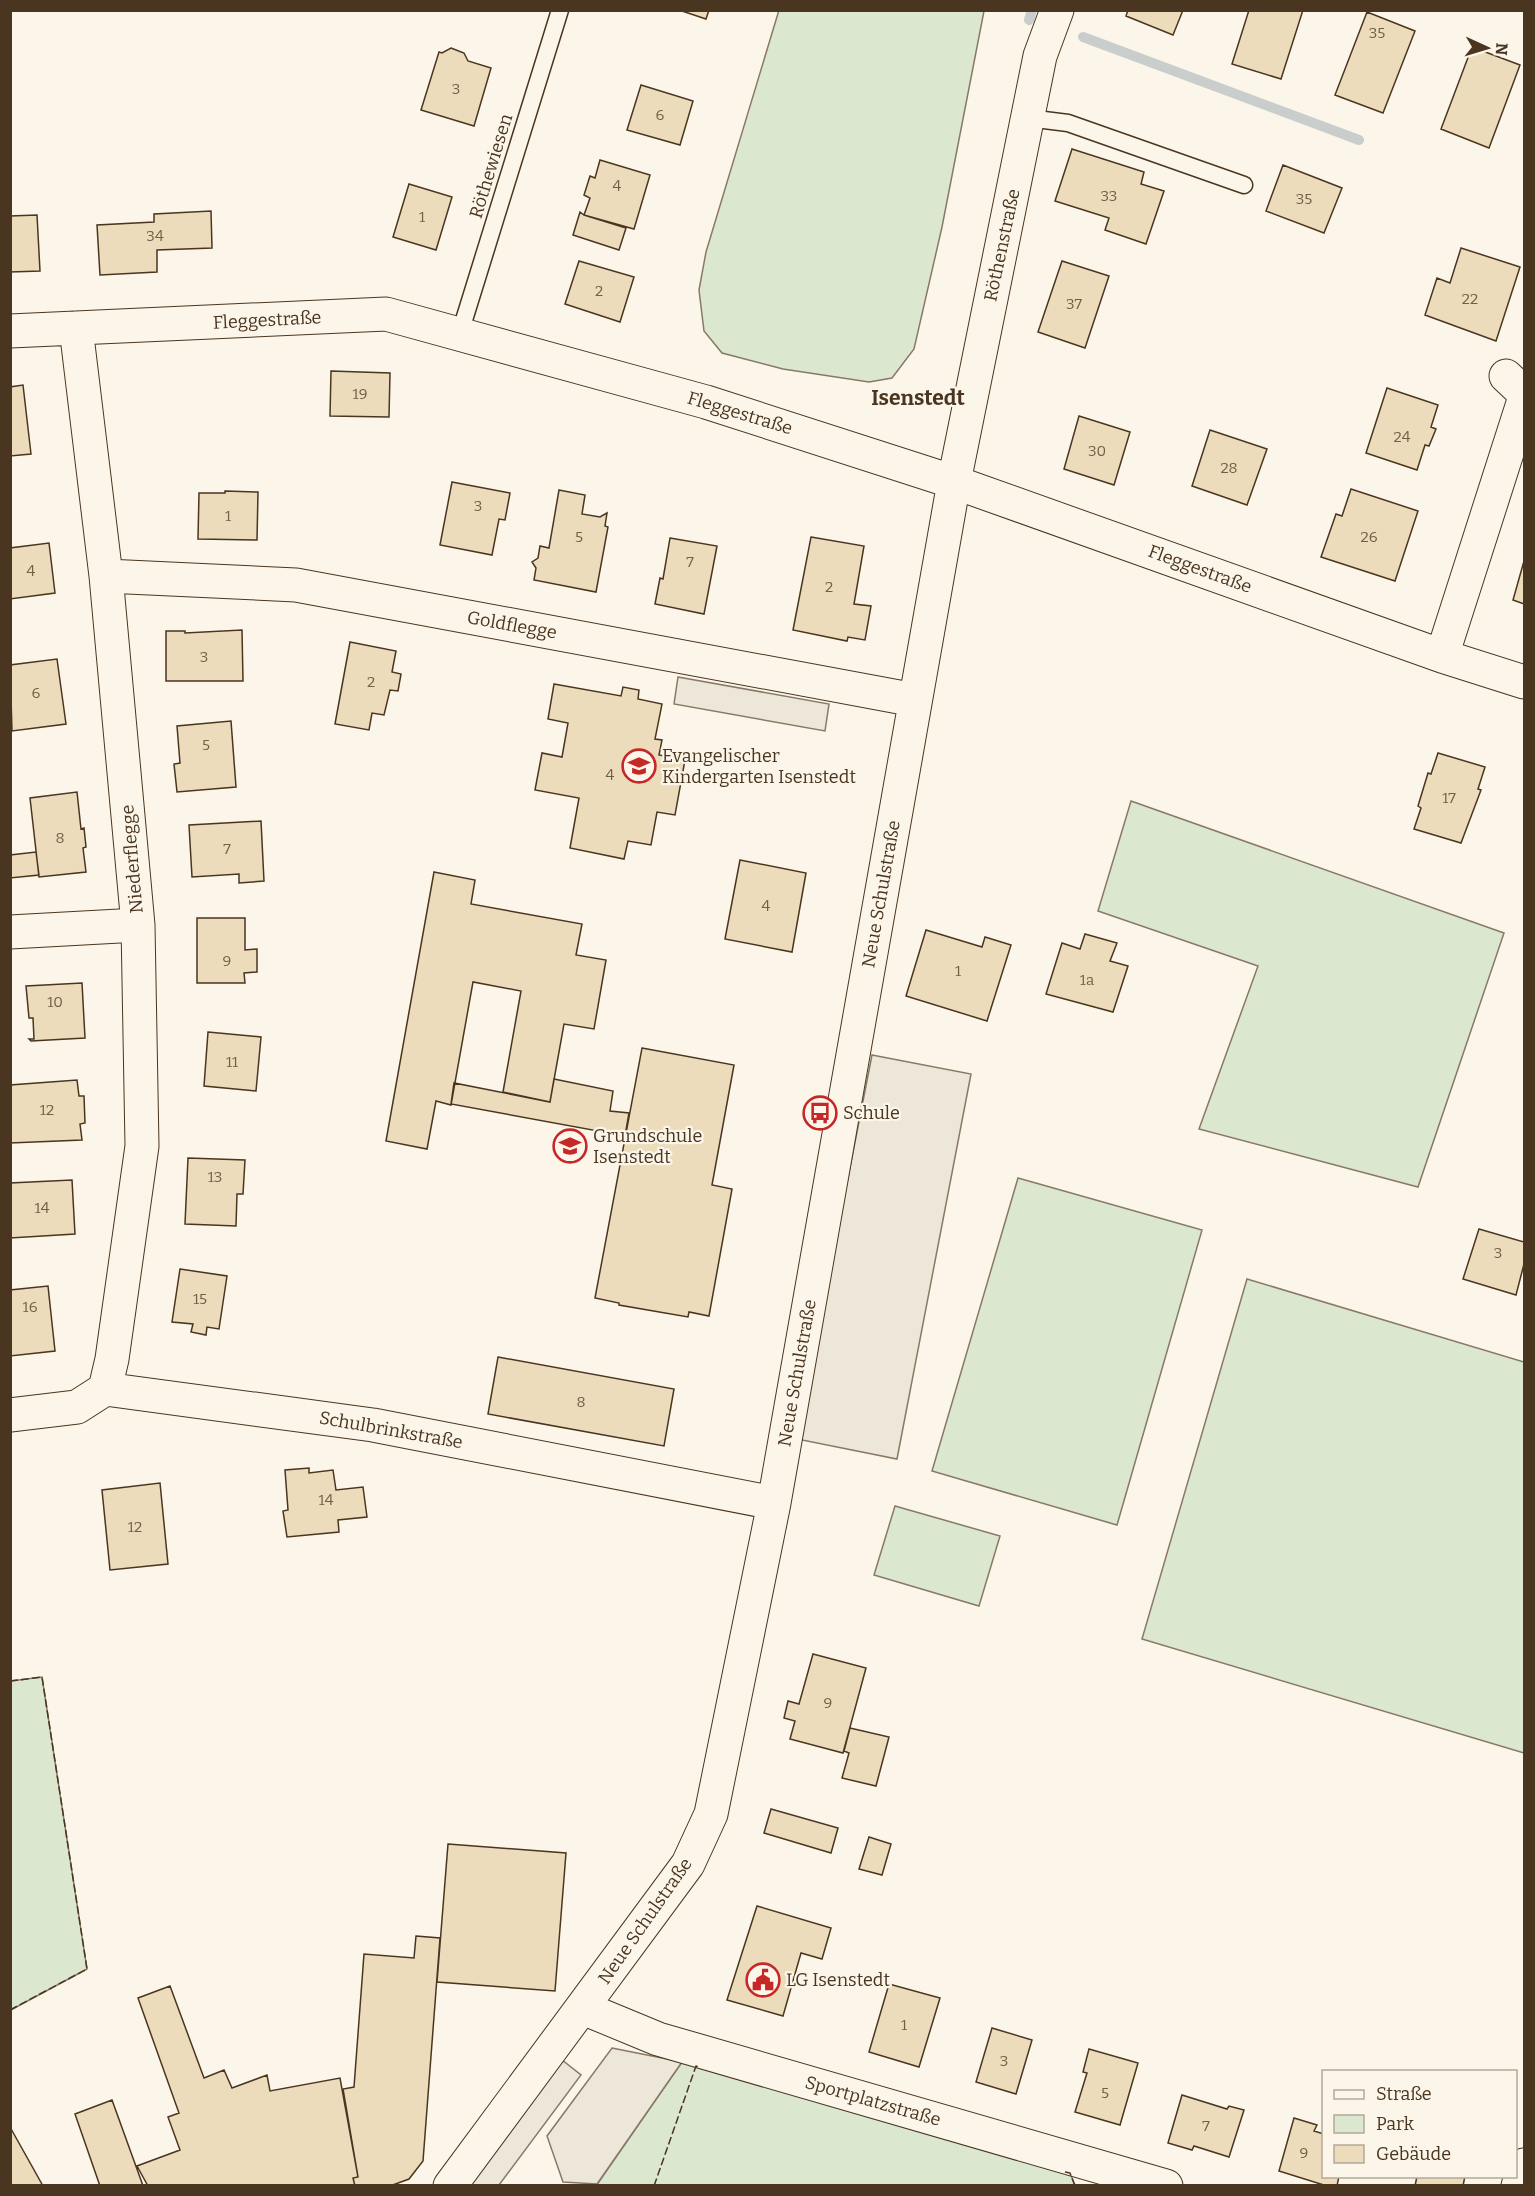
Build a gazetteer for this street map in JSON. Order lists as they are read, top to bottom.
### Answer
{
  "streets": {
    "street": [
      "Röthenstraße",
      "Fleggestraße",
      "Goldflegge",
      "Niederflegge",
      "Neue Schulstraße",
      "Schulbrinkstraße",
      "Sportplatzstraße"
    ],
    "lane": ["Röthewiesen"]
  },
  "crossings": [
    ["Röthewiesen", "Fleggestraße"],
    ["Röthenstraße", "Fleggestraße"],
    ["Röthenstraße", "Neue Schulstraße"],
    ["Fleggestraße", "Niederflegge"],
    ["Fleggestraße", "Neue Schulstraße"],
    ["Goldflegge", "Niederflegge"],
    ["Goldflegge", "Neue Schulstraße"],
    ["Niederflegge", "Schulbrinkstraße"],
    ["Neue Schulstraße", "Schulbrinkstraße"],
    ["Neue Schulstraße", "Sportplatzstraße"]
  ],
  "districts": ["Isenstedt"],
  "places": {
    "school or university": ["Evangelischer Kindergarten Isenstedt", "Grundschule Isenstedt"],
    "bus stop": ["Schule"],
    "public building": ["LG Isenstedt"]
  },
  "house_numbers": [
    "35",
    "3",
    "6",
    "4",
    "33",
    "35",
    "1",
    "34",
    "2",
    "22",
    "37",
    "19",
    "24",
    "30",
    "28",
    "3",
    "1",
    "5",
    "26",
    "7",
    "4",
    "2",
    "3",
    "2",
    "6",
    "5",
    "4",
    "17",
    "8",
    "7",
    "4",
    "9",
    "1",
    "1a",
    "10",
    "11",
    "12",
    "13",
    "14",
    "3",
    "15",
    "16",
    "8",
    "14",
    "12",
    "9",
    "1",
    "3",
    "5",
    "7",
    "9"
  ],
  "legend": ["Straße", "Park", "Gebäude"],
  "north": "right"
}
